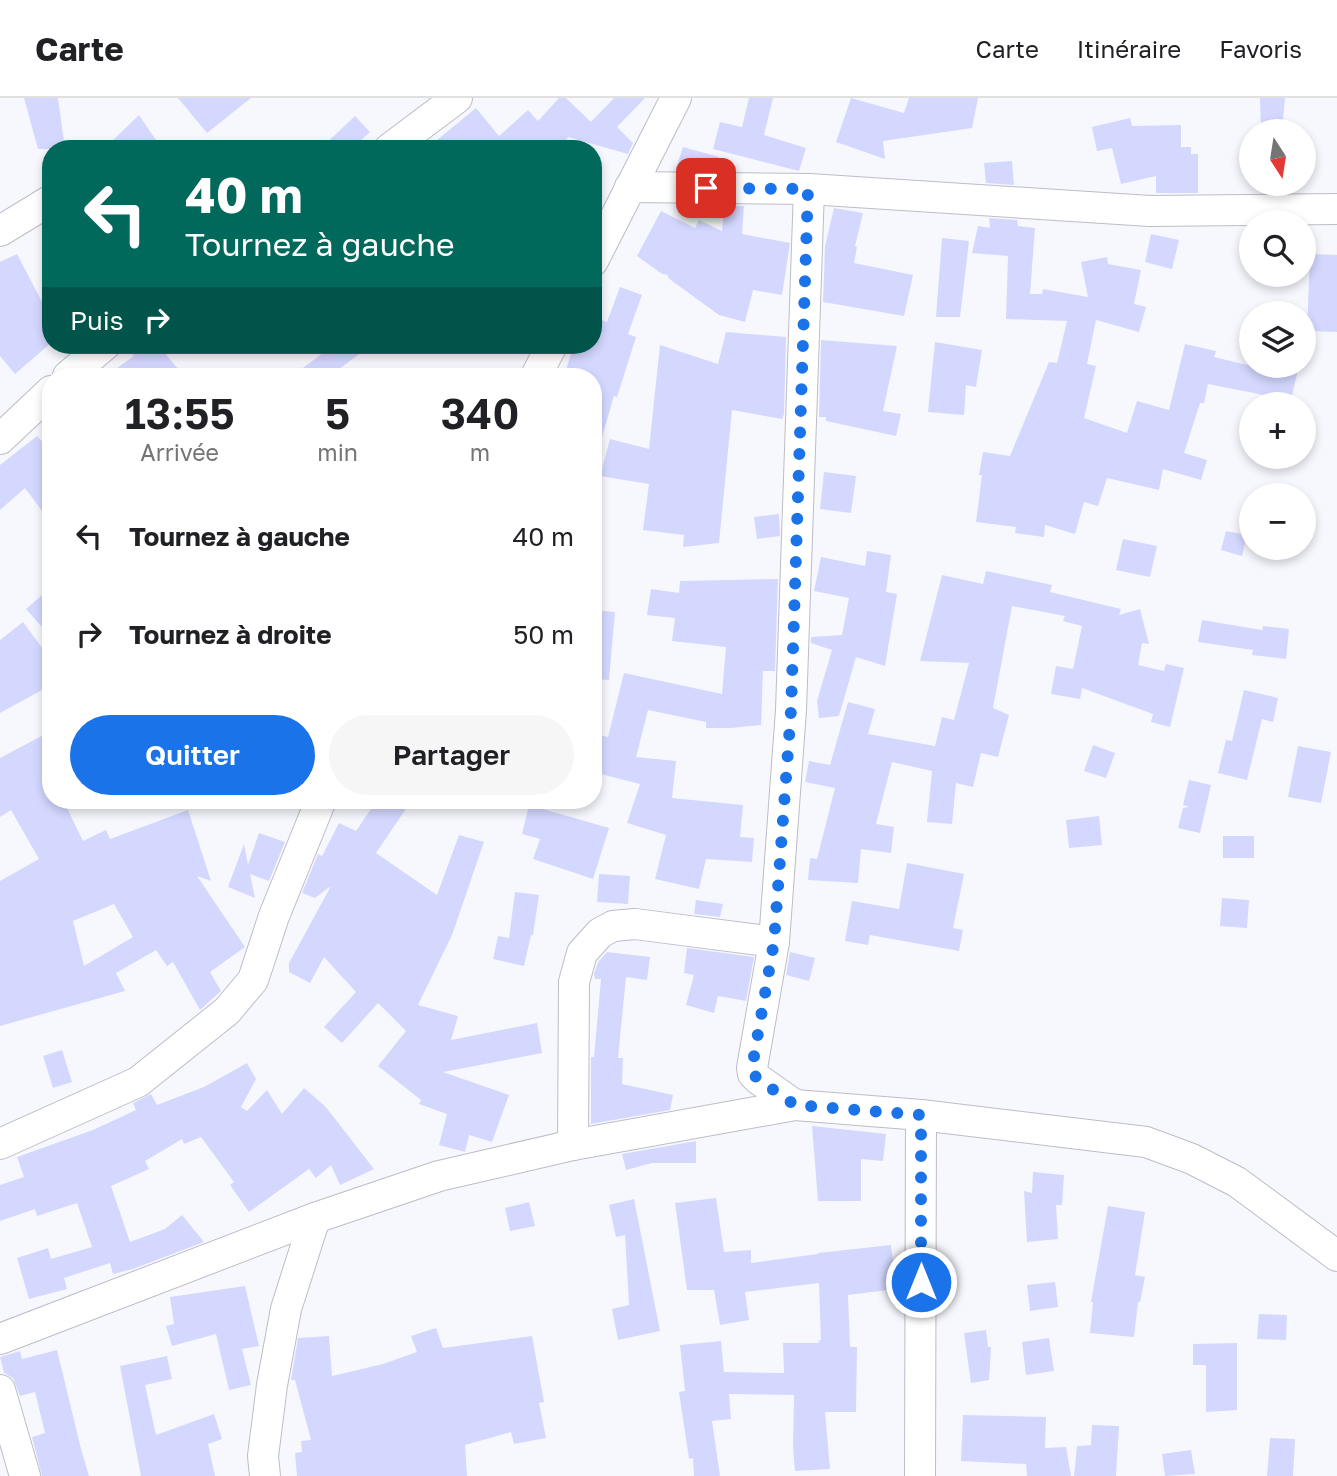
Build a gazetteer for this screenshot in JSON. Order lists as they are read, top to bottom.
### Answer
{
  "north": "bottom",
  "page": {
    "header": "Carte",
    "nav": ["Carte", "Itinéraire", "Favoris"],
    "map_buttons": ["+", "−"],
    "turn": ["40 m", "Tournez à gauche"],
    "then": "Puis",
    "eta": [
      "13:55",
      "Arrivée",
      "5",
      "min",
      "340",
      "m"
    ],
    "list": [
      {
        "name": "Tournez à gauche",
        "value": "40 m"
      },
      {
        "name": "Tournez à droite",
        "value": "50 m"
      }
    ],
    "buttons": ["Quitter", "Partager"]
  }
}
